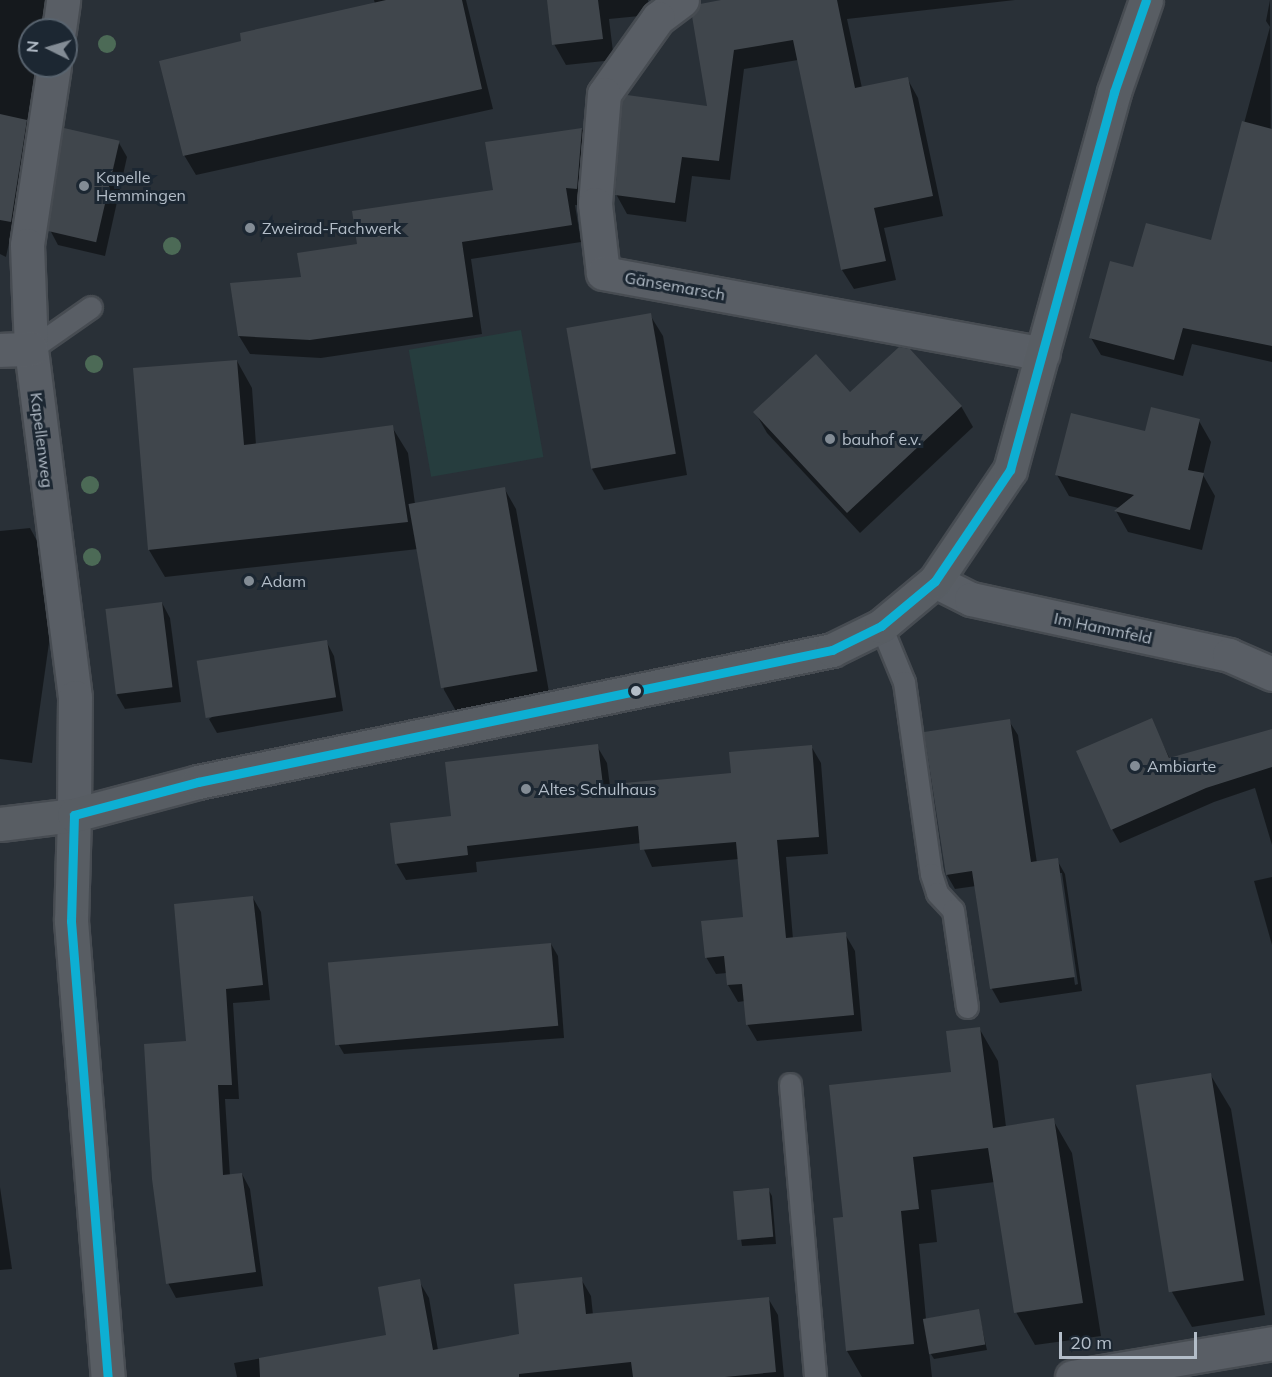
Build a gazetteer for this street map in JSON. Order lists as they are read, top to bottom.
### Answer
{
  "streets": {
    "street": ["Gänsemarsch", "Kapellenweg", "Im Hammfeld"]
  },
  "places": [
    "Kapelle Hemmingen",
    "Zweirad-Fachwerk",
    "bauhof e.v.",
    "Adam",
    "Ambiarte",
    "Altes Schulhaus"
  ],
  "scale_bar": "20 m",
  "north": "left"
}
